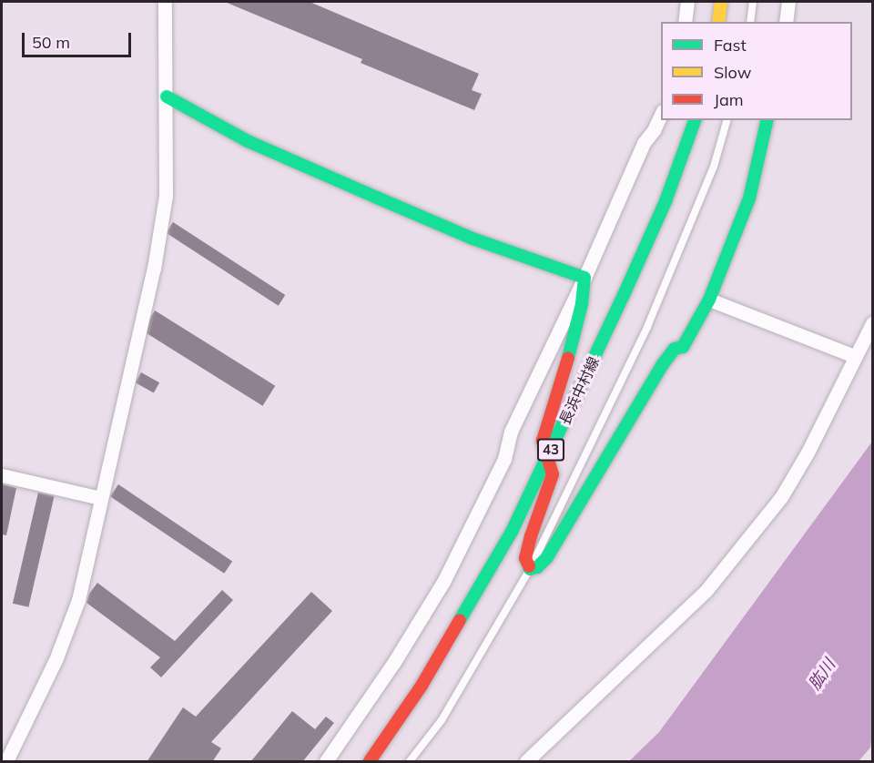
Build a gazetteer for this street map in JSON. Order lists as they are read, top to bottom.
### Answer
{
  "streets": {
    "street": ["長浜中村線", "43"]
  },
  "water": ["肱川"],
  "legend": ["Fast", "Slow", "Jam"],
  "scale_bar": "50 m"
}
